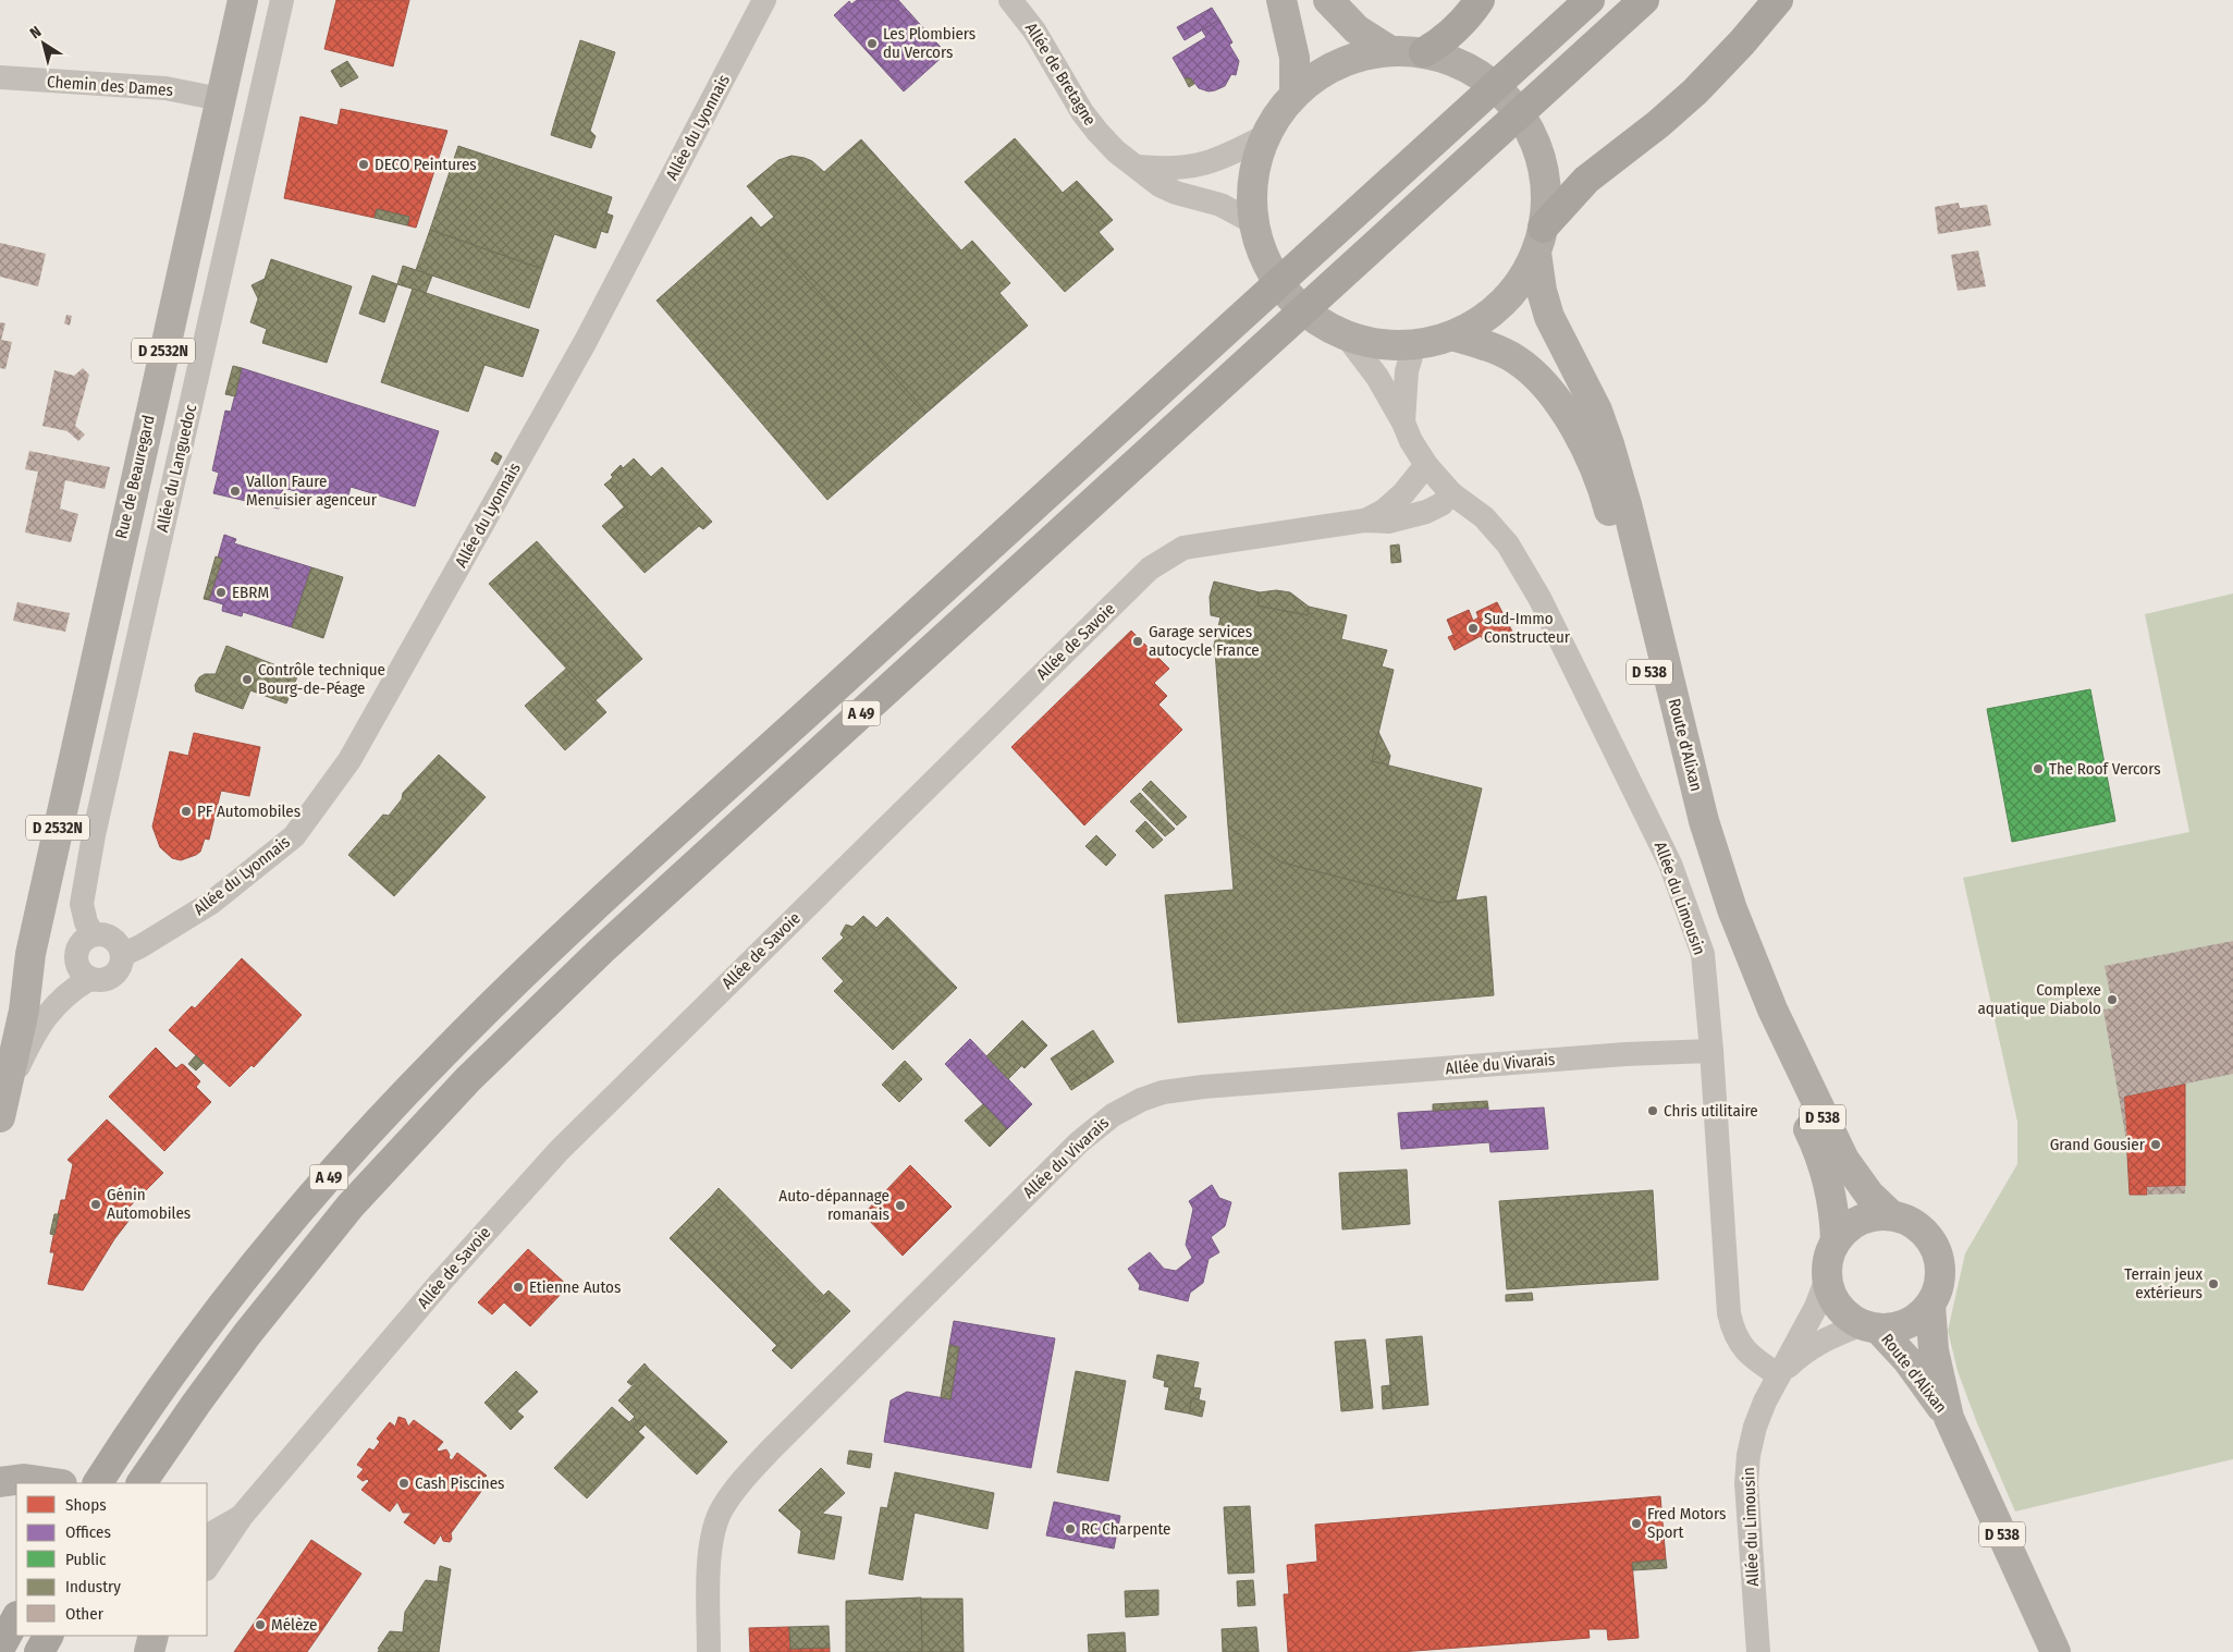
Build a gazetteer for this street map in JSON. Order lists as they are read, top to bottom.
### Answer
{
  "streets": {
    "highway": ["A 49"],
    "main road": [
      "D 2532N",
      "Rue de Beauregard",
      "D 538",
      "Route d'Alixan"
    ],
    "street": [
      "Allée de Bretagne",
      "Chemin des Dames",
      "Allée du Lyonnais",
      "Allée du Languedoc",
      "Allée de Savoie",
      "Allée du Limousin",
      "Allée du Vivarais"
    ]
  },
  "crossings": [
    ["Chemin des Dames", "Rue de Beauregard"],
    ["Allée du Lyonnais", "Allée du Languedoc"],
    ["Allée de Savoie", "Allée du Limousin"],
    ["Route d'Alixan", "Allée du Limousin"],
    ["Allée du Limousin", "Allée du Vivarais"]
  ],
  "places": [
    "Les Plombiers du Vercors",
    "DECO Peintures",
    "Vallon Faure Menuisier agenceur",
    "EBRM",
    "Sud-Immo Constructeur",
    "Garage services autocycle France",
    "Contrôle technique Bourg-de-Péage",
    "The Roof Vercors",
    "PF Automobiles",
    "Complexe aquatique Diabolo",
    "Chris utilitaire",
    "Grand Gousier",
    "Génin Automobiles",
    "Auto-dépannage romanais",
    "Terrain jeux extérieurs",
    "Etienne Autos",
    "Cash Piscines",
    "Fred Motors Sport",
    "RC Charpente",
    "Mélèze"
  ],
  "legend": [
    "Shops",
    "Offices",
    "Public",
    "Industry",
    "Other"
  ],
  "north": "top left"
}
